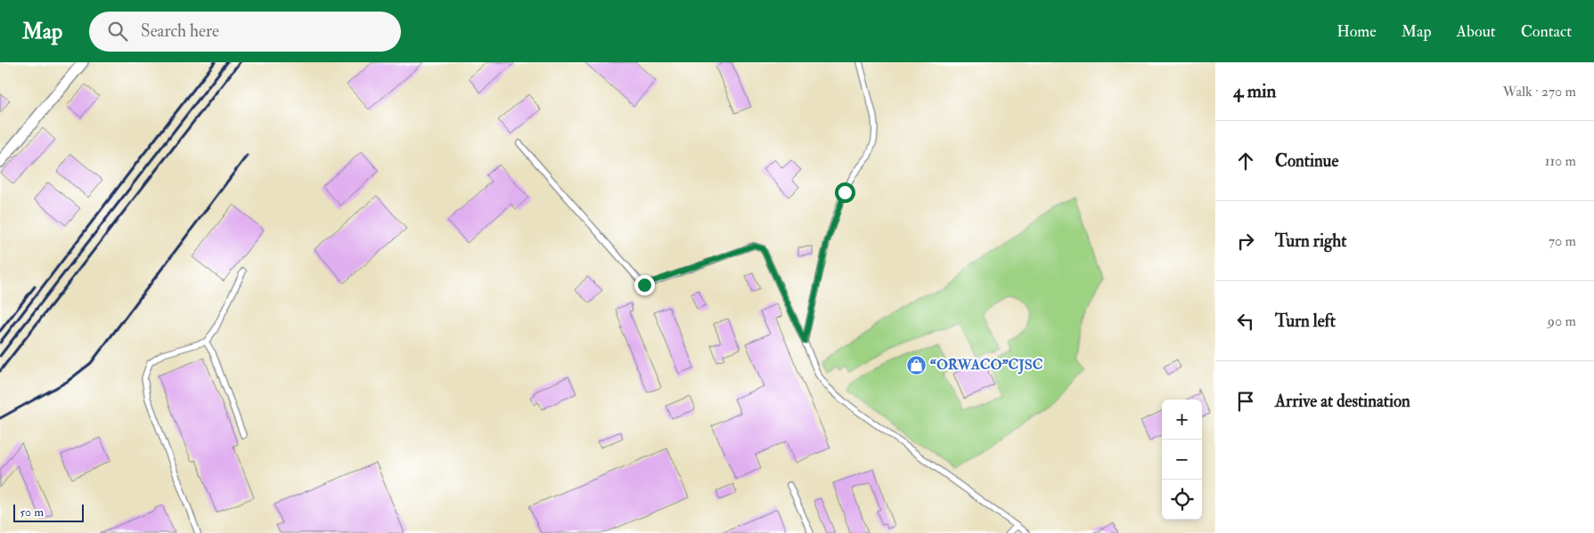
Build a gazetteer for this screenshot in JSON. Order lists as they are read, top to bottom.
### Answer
{
  "places": {
    "shop": ["“ORWACO”CJSC"]
  },
  "scale_bar": "50 m",
  "page": {
    "header": "Map",
    "search": "Search here",
    "nav": [
      "Home",
      "Map",
      "About",
      "Contact"
    ],
    "heading": ["4 min", "Walk · 270 m"],
    "list": [
      ["Continue", "110 m"],
      ["Turn right", "70 m"],
      ["Turn left", "90 m"],
      "Arrive at destination"
    ],
    "map_buttons": ["+", "−"],
    "scale": "50 m"
  }
}
